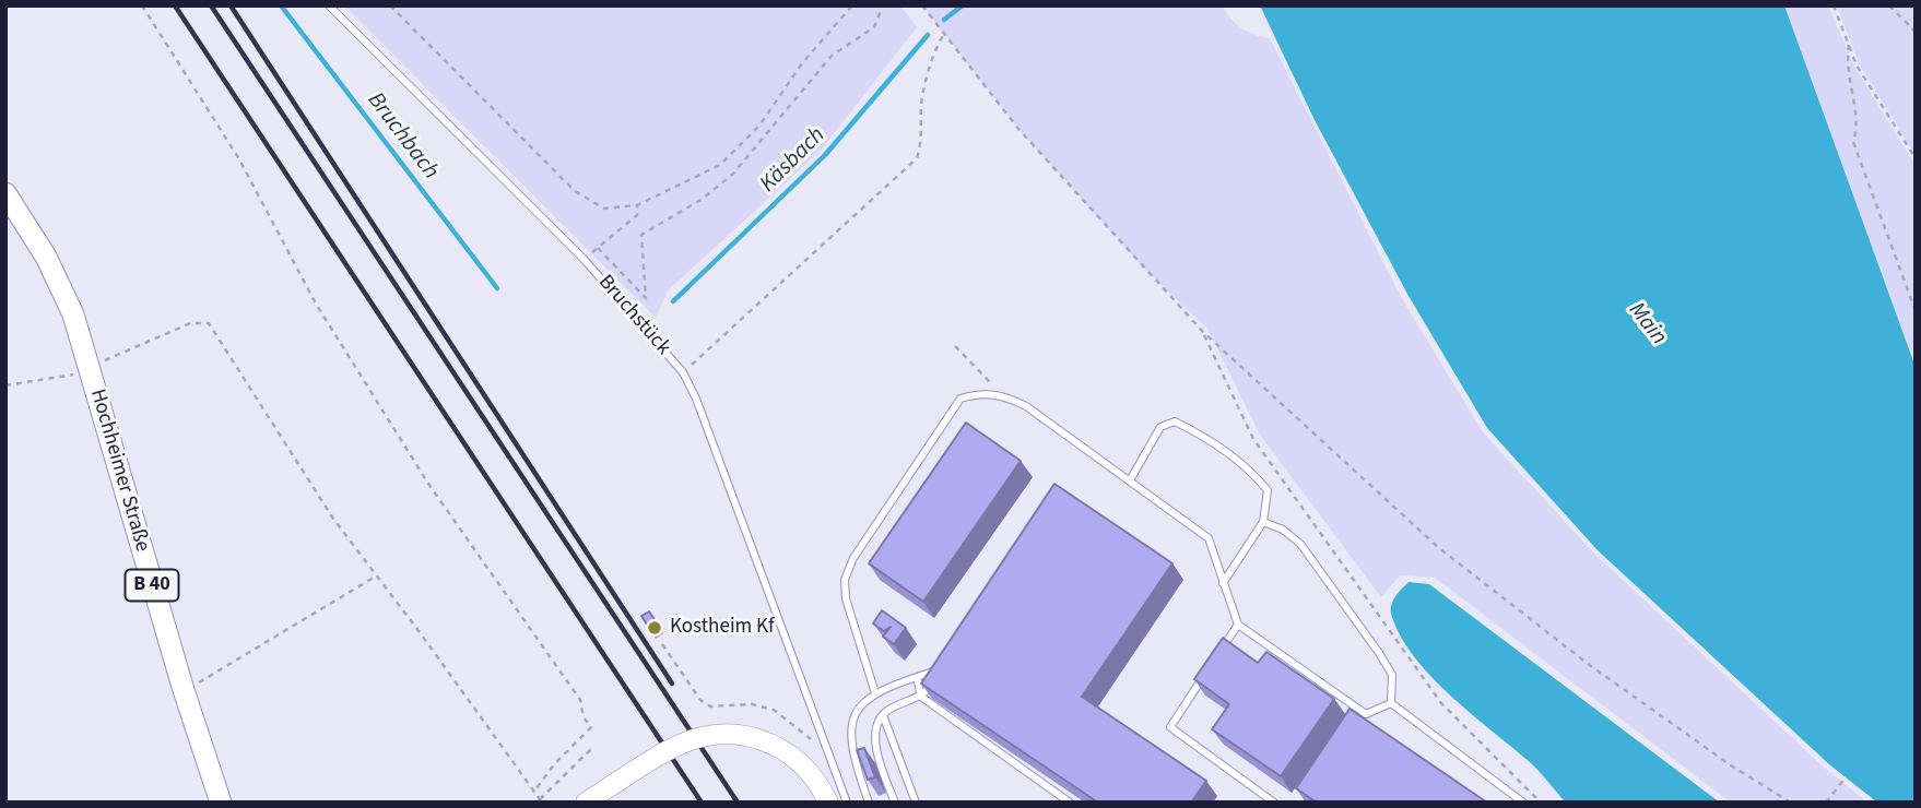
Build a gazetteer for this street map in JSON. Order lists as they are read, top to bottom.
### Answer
{
  "streets": {
    "main road": ["Hochheimer Straße", "B 40"],
    "lane": ["Bruchstück"]
  },
  "water": ["Bruchbach", "Käsbach", "Main"],
  "places": ["Kostheim Kf"]
}
